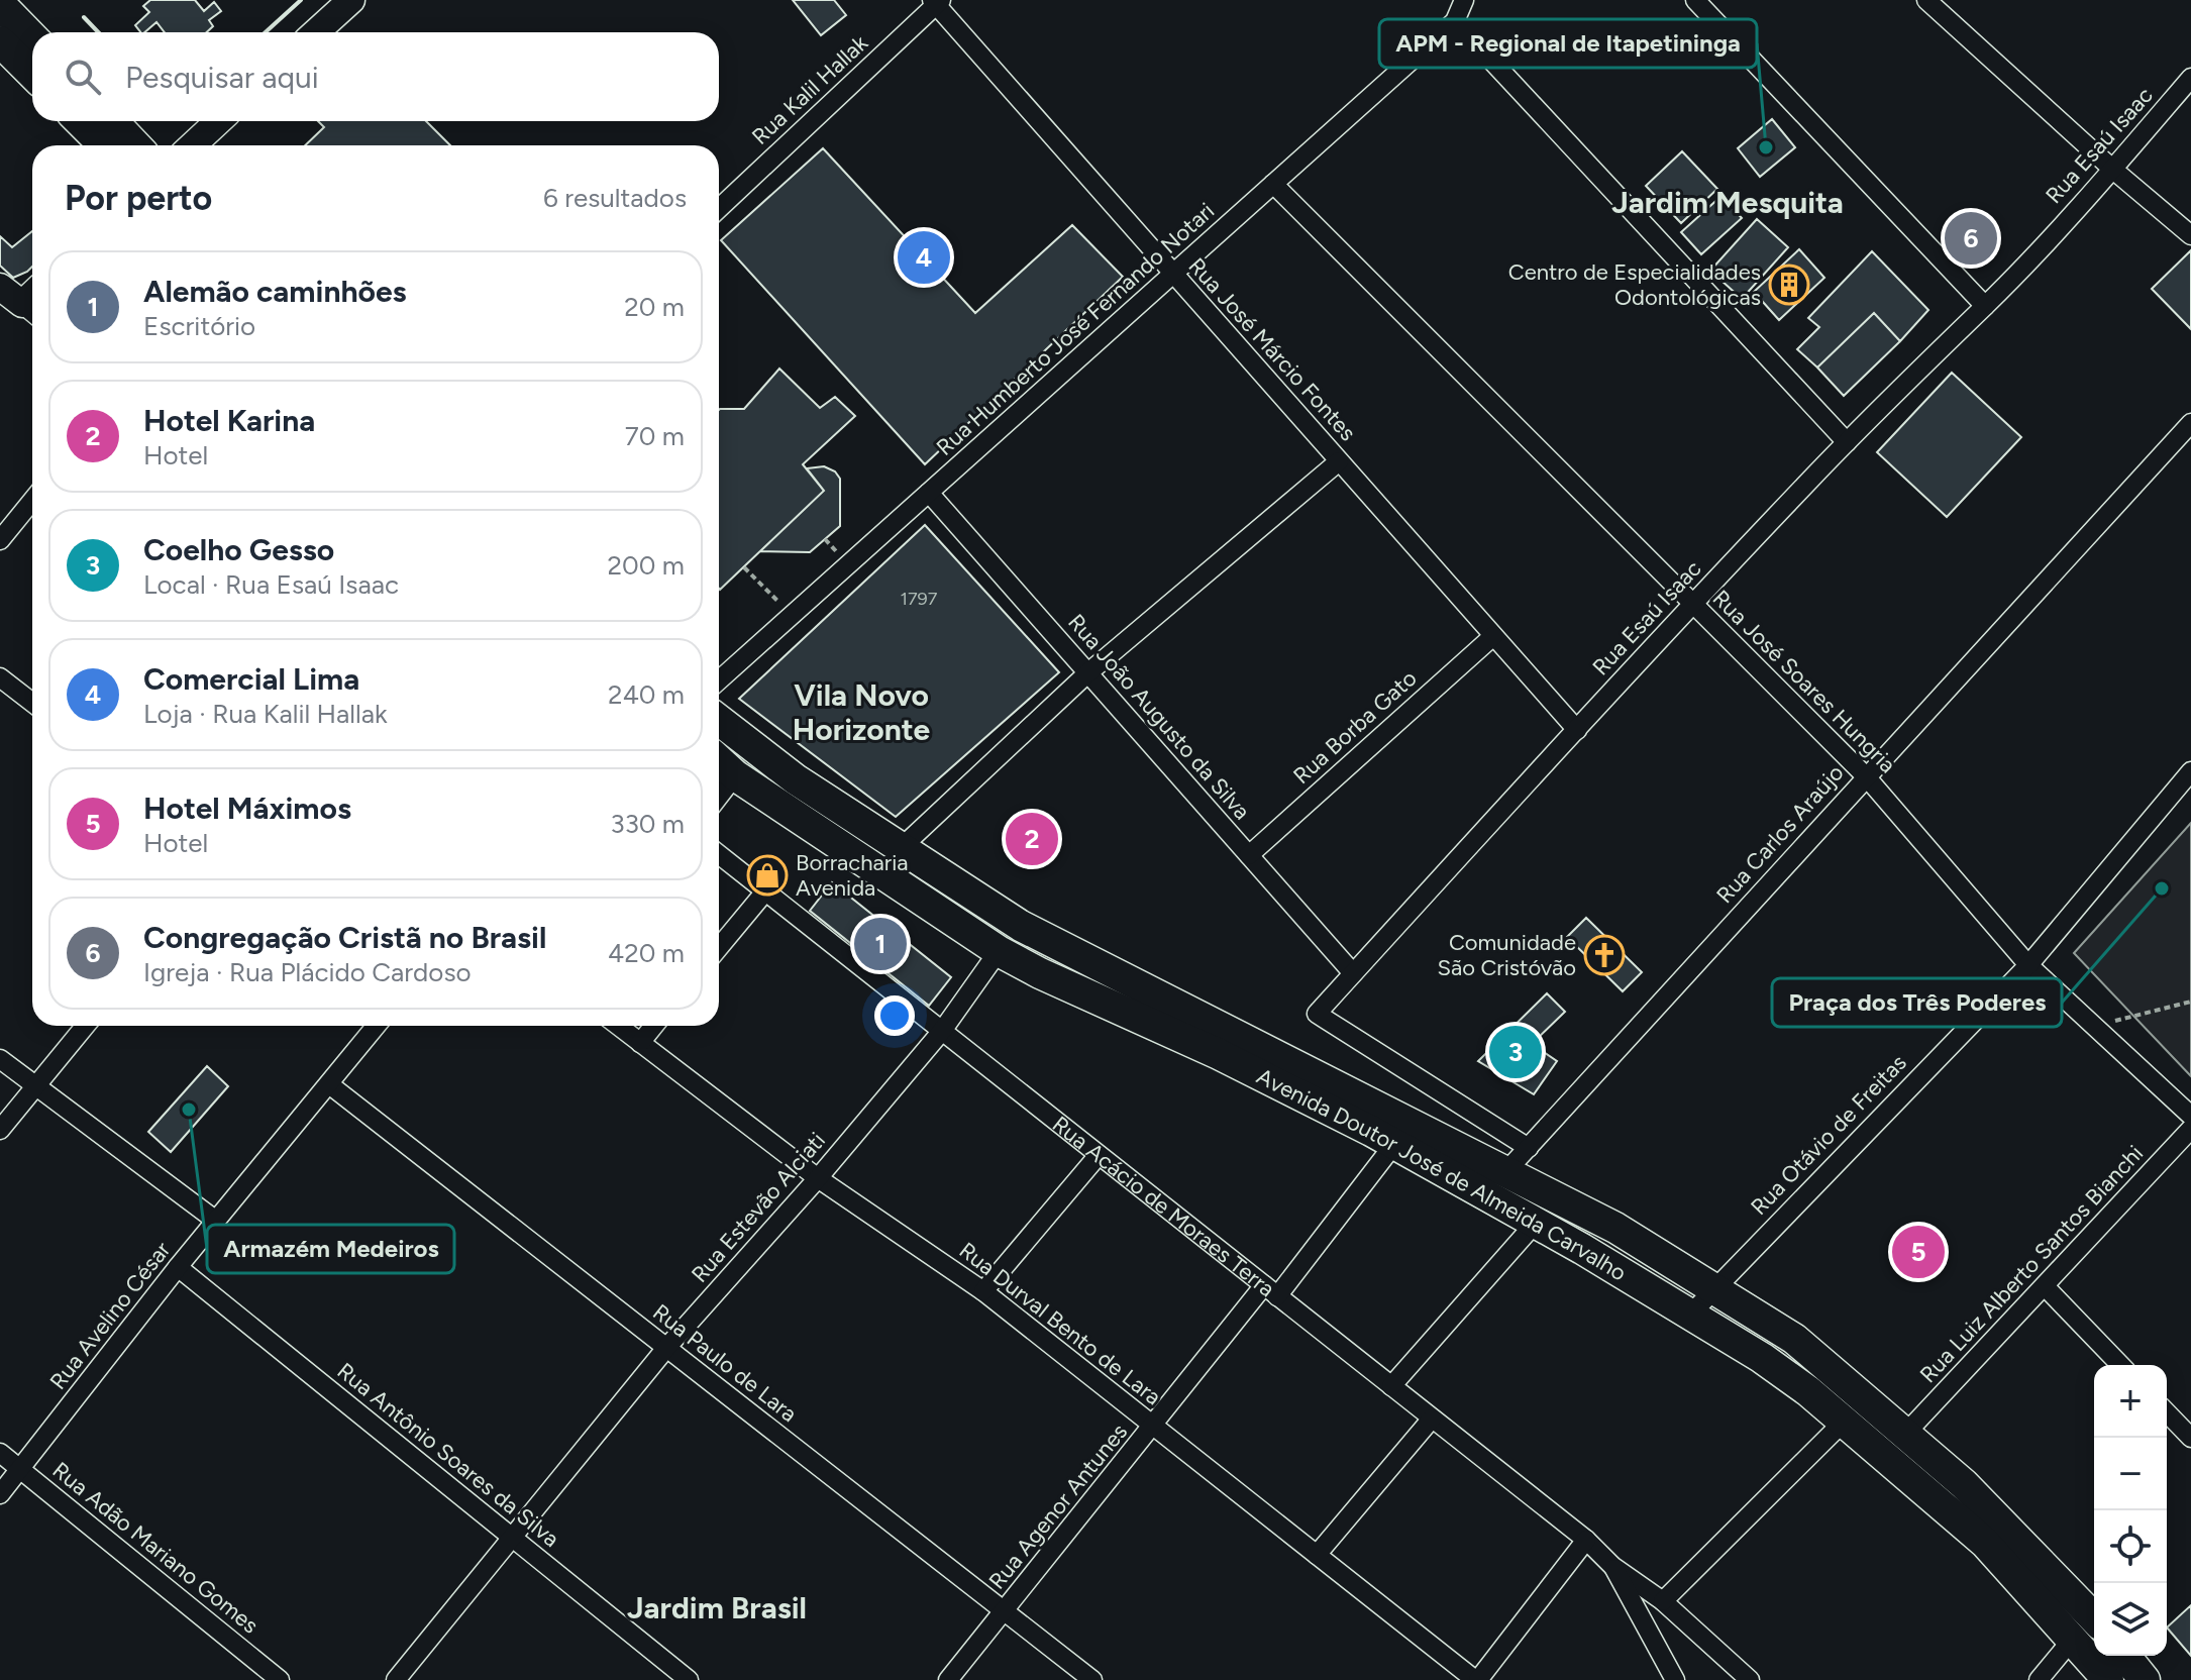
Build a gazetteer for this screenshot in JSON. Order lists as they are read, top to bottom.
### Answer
{
  "streets": {
    "main road": ["Avenida Doutor José de Almeida Carvalho"],
    "street": [
      "Rua Kalil Hallak",
      "Rua Esaú Isaac",
      "Rua Humberto José Fernando Notari",
      "Rua José Márcio Fontes",
      "Rua José Soares Hungria",
      "Rua João Augusto da Silva",
      "Rua Borba Gato",
      "Rua Carlos Araújo",
      "Rua Otávio de Freitas",
      "Rua Acácio de Moraes Terra",
      "Rua Estevão Alciati",
      "Rua Luiz Alberto Santos Bianchi",
      "Rua Avelino César",
      "Rua Durval Bento de Lara",
      "Rua Paulo de Lara",
      "Rua Antônio Soares da Silva",
      "Rua Agenor Antunes",
      "Rua Adão Mariano Gomes"
    ]
  },
  "crossings": [
    ["Rua Kalil Hallak", "Rua José Márcio Fontes"],
    ["Rua Esaú Isaac", "Rua José Márcio Fontes"],
    ["Rua Esaú Isaac", "Rua José Soares Hungria"],
    ["Rua Esaú Isaac", "Rua João Augusto da Silva"],
    ["Rua Esaú Isaac", "Rua Carlos Araújo"],
    ["Rua Humberto José Fernando Notari", "Rua José Márcio Fontes"],
    ["Rua Humberto José Fernando Notari", "Rua José Soares Hungria"],
    ["Rua Humberto José Fernando Notari", "Rua João Augusto da Silva"],
    ["Rua José Márcio Fontes", "Rua Borba Gato"],
    ["Rua José Soares Hungria", "Rua Carlos Araújo"],
    ["Rua José Soares Hungria", "Rua Otávio de Freitas"],
    ["Rua João Augusto da Silva", "Rua Borba Gato"],
    ["Rua Carlos Araújo", "Avenida Doutor José de Almeida Carvalho"],
    ["Rua Otávio de Freitas", "Avenida Doutor José de Almeida Carvalho"],
    ["Avenida Doutor José de Almeida Carvalho", "Rua Estevão Alciati"],
    ["Avenida Doutor José de Almeida Carvalho", "Rua Luiz Alberto Santos Bianchi"],
    ["Avenida Doutor José de Almeida Carvalho", "Rua Agenor Antunes"],
    ["Rua Acácio de Moraes Terra", "Rua Estevão Alciati"],
    ["Rua Acácio de Moraes Terra", "Rua Agenor Antunes"],
    ["Rua Estevão Alciati", "Rua Durval Bento de Lara"],
    ["Rua Estevão Alciati", "Rua Paulo de Lara"],
    ["Rua Estevão Alciati", "Rua Antônio Soares da Silva"],
    ["Rua Avelino César", "Rua Paulo de Lara"],
    ["Rua Avelino César", "Rua Antônio Soares da Silva"],
    ["Rua Avelino César", "Rua Adão Mariano Gomes"],
    ["Rua Durval Bento de Lara", "Rua Agenor Antunes"],
    ["Rua Paulo de Lara", "Rua Agenor Antunes"]
  ],
  "districts": ["Jardim Mesquita", "Vila Novo Horizonte", "Jardim Brasil"],
  "places": {
    "other": ["APM - Regional de Itapetininga", "Praça dos Três Poderes", "Armazém Medeiros"],
    "building": ["Centro de Especialidades Odontológicas"],
    "shop": ["Borracharia Avenida"],
    "church": ["Comunidade São Cristóvão"]
  },
  "house_numbers": ["1797"],
  "page": {
    "search": "Pesquisar aqui",
    "heading": ["Por perto", "6 resultados"],
    "pins": [
      "6",
      "4",
      "2",
      "1",
      "3",
      "5"
    ],
    "list": [
      {
        "mark": "1",
        "name": "Alemão caminhões",
        "note": "Escritório",
        "value": "20 m"
      },
      {
        "mark": "2",
        "name": "Hotel Karina",
        "note": "Hotel",
        "value": "70 m"
      },
      {
        "mark": "3",
        "name": "Coelho Gesso",
        "note": "Local · Rua Esaú Isaac",
        "value": "200 m"
      },
      {
        "mark": "4",
        "name": "Comercial Lima",
        "note": "Loja · Rua Kalil Hallak",
        "value": "240 m"
      },
      {
        "mark": "5",
        "name": "Hotel Máximos",
        "note": "Hotel",
        "value": "330 m"
      },
      {
        "mark": "6",
        "name": "Congregação Cristã no Brasil",
        "note": "Igreja · Rua Plácido Cardoso",
        "value": "420 m"
      }
    ],
    "map_buttons": ["+", "−"]
  }
}
